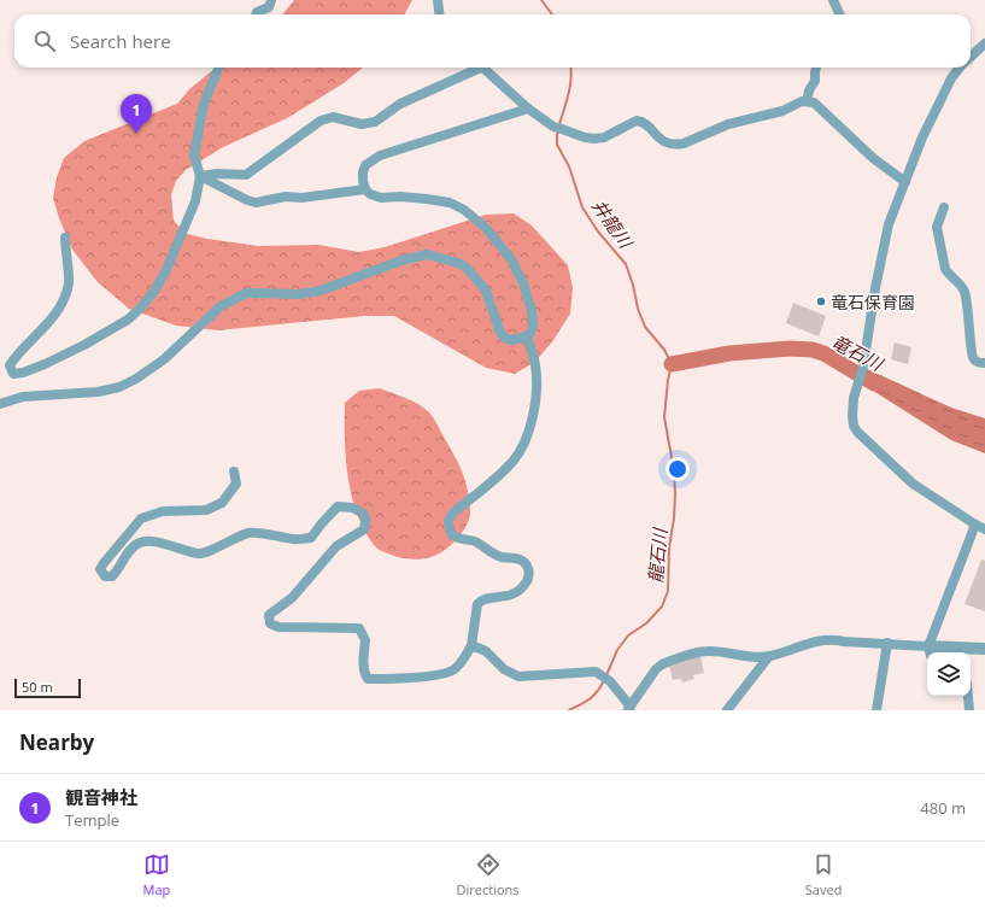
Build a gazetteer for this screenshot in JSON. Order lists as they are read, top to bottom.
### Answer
{
  "water": ["井龍川", "竜石川", "龍石川"],
  "places": ["竜石保育園"],
  "scale_bar": "50 m",
  "page": {
    "search": "Search here",
    "pins": "1",
    "scale": "50 m",
    "heading": "Nearby",
    "list": [
      {
        "mark": "1",
        "name": "観音神社",
        "note": "Temple",
        "value": "480 m"
      }
    ],
    "nav": ["Map", "Directions", "Saved"]
  }
}
